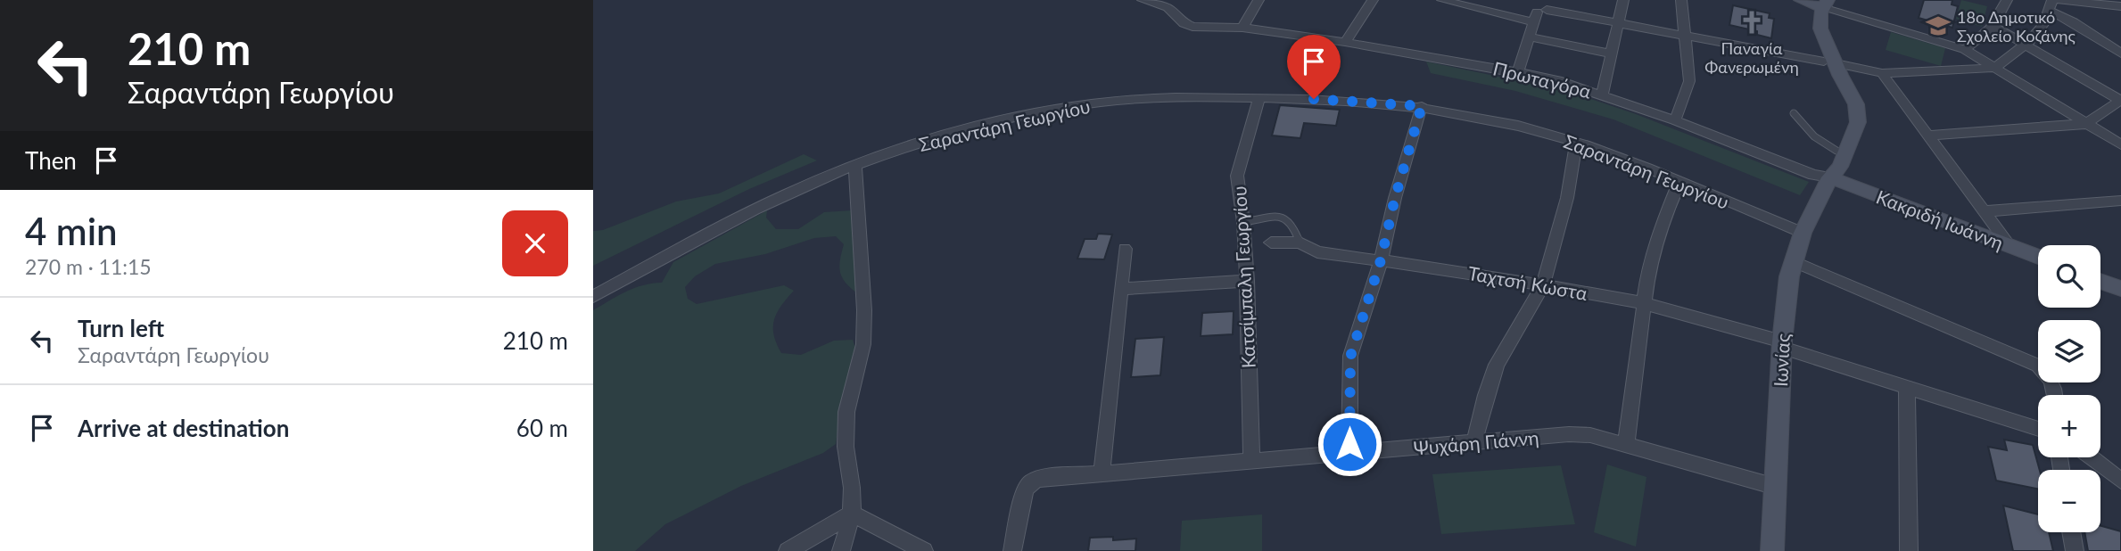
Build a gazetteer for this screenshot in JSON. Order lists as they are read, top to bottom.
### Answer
{
  "streets": {
    "main road": ["Κακριδή Ιωάννη", "Ιωνίας"],
    "street": [
      "Πρωταγόρα",
      "Σαραντάρη Γεωργίου",
      "Κατσίμπαλη Γεωργίου",
      "Ταχτσή Κώστα",
      "Ψυχάρη Γιάννη"
    ]
  },
  "crossings": [
    ["Πρωταγόρα", "Κακριδή Ιωάννη"],
    ["Πρωταγόρα", "Ιωνίας"],
    ["Σαραντάρη Γεωργίου", "Κατσίμπαλη Γεωργίου"],
    ["Σαραντάρη Γεωργίου", "Ιωνίας"],
    ["Κακριδή Ιωάννη", "Ιωνίας"],
    ["Κατσίμπαλη Γεωργίου", "Ψυχάρη Γιάννη"],
    ["Ταχτσή Κώστα", "Ιωνίας"],
    ["Ιωνίας", "Ψυχάρη Γιάννη"]
  ],
  "places": {
    "church": ["Παναγία Φανερωμένη"],
    "school or university": ["18ο Δημοτικό Σχολείο Κοζάνης"]
  },
  "page": {
    "turn": ["210 m", "Σαραντάρη Γεωργίου"],
    "then": "Then",
    "heading": ["4 min", "270 m · 11:15"],
    "map_buttons": ["+", "−"],
    "list": [
      {
        "name": "Turn left",
        "note": "Σαραντάρη Γεωργίου",
        "value": "210 m"
      },
      {
        "name": "Arrive at destination",
        "value": "60 m"
      }
    ]
  }
}
